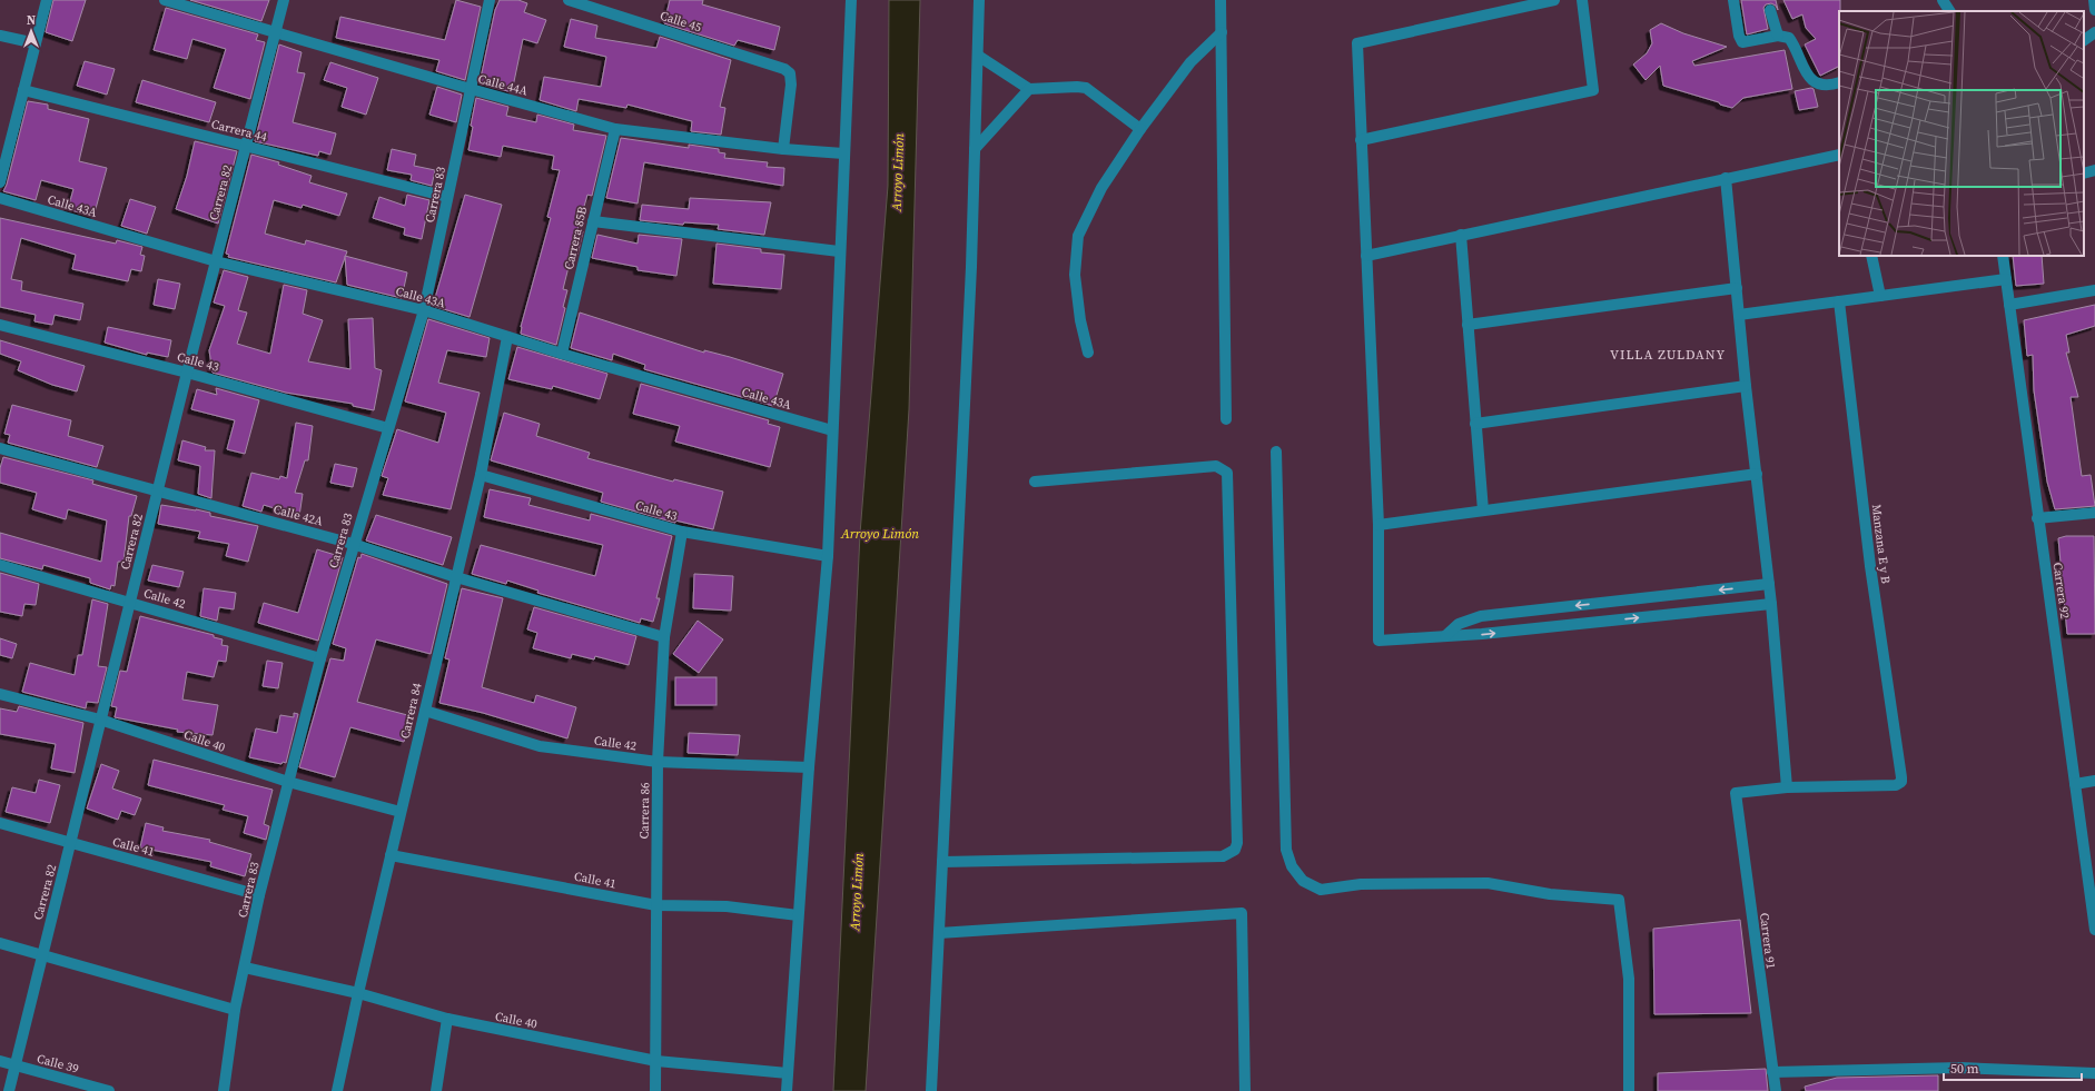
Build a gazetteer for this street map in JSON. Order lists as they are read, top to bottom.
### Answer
{
  "streets": {
    "street": [
      "Calle 45",
      "Calle 44A",
      "Carrera 44",
      "Carrera 82",
      "Carrera 83",
      "Calle 43A",
      "Carrera 85B",
      "Calle 43",
      "Calle 42A",
      "Manzana E y B",
      "Carrera 92",
      "Calle 42",
      "Carrera 84",
      "Calle 40",
      "Carrera 86",
      "Calle 41",
      "Carrera 91",
      "Calle 39"
    ]
  },
  "crossings": [
    ["Calle 45", "Calle 44A"],
    ["Calle 44A", "Carrera 82"],
    ["Calle 44A", "Carrera 83"],
    ["Calle 44A", "Carrera 85B"],
    ["Carrera 44", "Carrera 82"],
    ["Carrera 44", "Carrera 83"],
    ["Carrera 82", "Calle 43A"],
    ["Carrera 82", "Calle 43"],
    ["Carrera 82", "Calle 42A"],
    ["Carrera 82", "Calle 42"],
    ["Carrera 82", "Calle 40"],
    ["Carrera 82", "Calle 41"],
    ["Carrera 82", "Calle 39"],
    ["Carrera 83", "Calle 43A"],
    ["Carrera 83", "Calle 43"],
    ["Carrera 83", "Calle 42A"],
    ["Carrera 83", "Calle 42"],
    ["Carrera 83", "Calle 40"],
    ["Carrera 83", "Calle 41"],
    ["Calle 43A", "Carrera 85B"],
    ["Calle 43A", "Carrera 84"],
    ["Calle 43", "Carrera 84"],
    ["Calle 43", "Carrera 86"],
    ["Calle 42A", "Carrera 84"],
    ["Calle 42A", "Carrera 86"],
    ["Manzana E y B", "Carrera 91"],
    ["Calle 42", "Carrera 84"],
    ["Calle 42", "Carrera 86"],
    ["Carrera 84", "Calle 40"],
    ["Carrera 84", "Calle 41"],
    ["Calle 40", "Carrera 86"],
    ["Carrera 86", "Calle 41"]
  ],
  "districts": ["VILLA ZULDANY"],
  "water": ["Arroyo Limón"],
  "scale_bar": "50 m",
  "north": "top"
}
